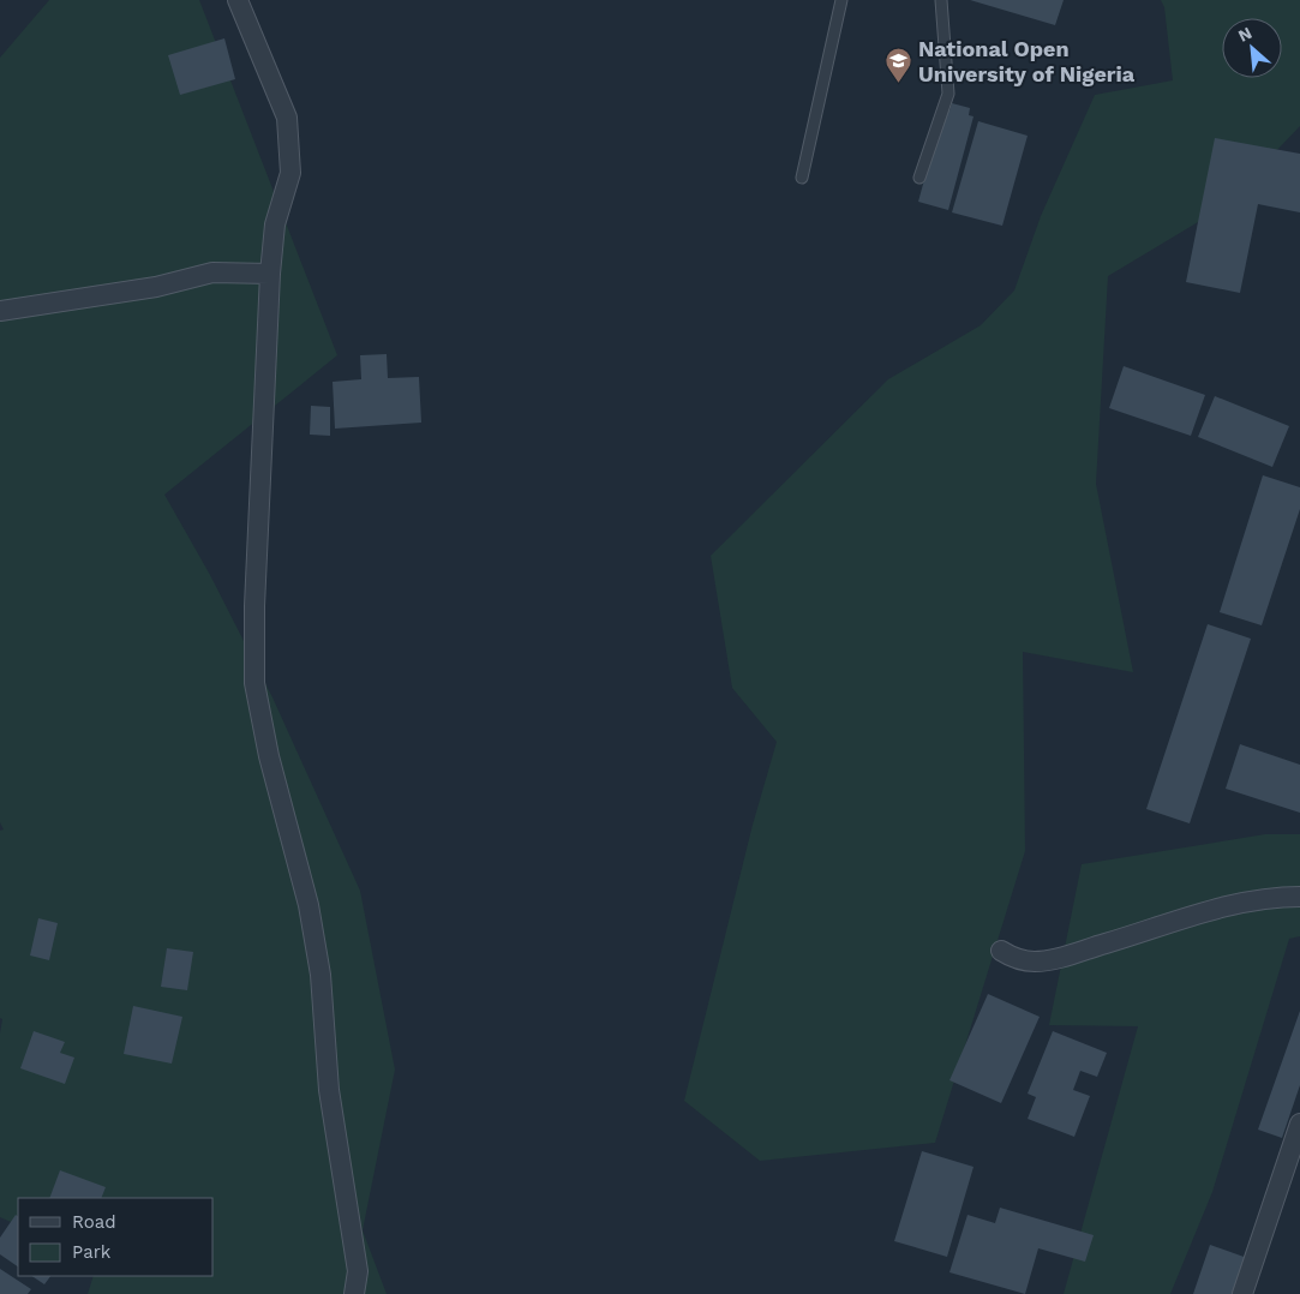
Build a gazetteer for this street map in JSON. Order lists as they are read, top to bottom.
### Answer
{
  "places": {
    "school or university": ["National Open University of Nigeria"]
  },
  "legend": ["Road", "Park"],
  "north": "top left"
}
